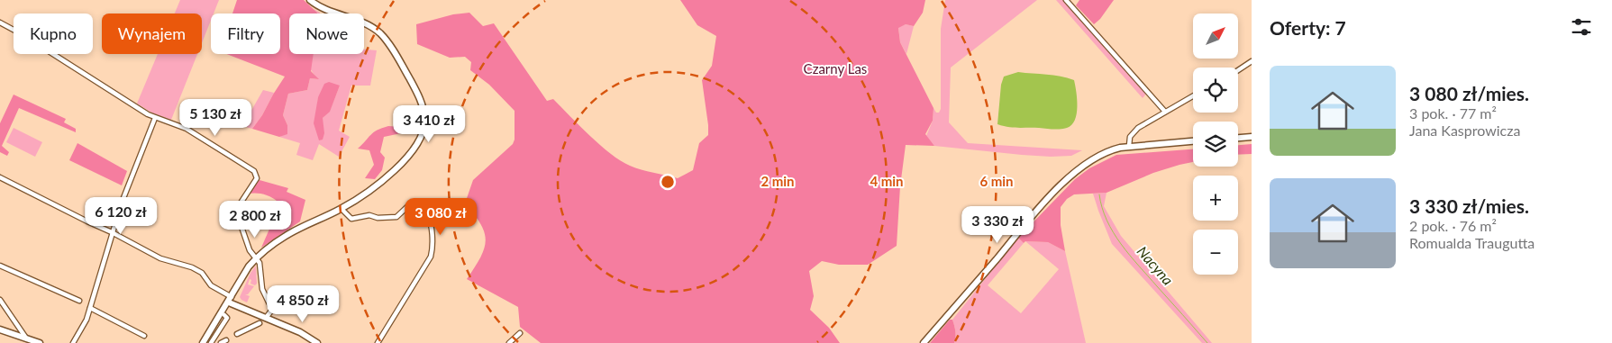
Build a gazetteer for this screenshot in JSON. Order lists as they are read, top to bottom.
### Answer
{
  "water": ["Nacyna"],
  "parks": ["Czarny Las"],
  "north": "top right",
  "page": {
    "heading": "Oferty: 7",
    "map_buttons": ["+", "−"],
    "chip": [
      "Kupno",
      "Wynajem",
      "Filtry",
      "Nowe"
    ],
    "list": [
      {
        "name": "3 080 zł/mies.",
        "note": "3 pok. · 77 m² · Jana Kasprowicza"
      },
      {
        "name": "3 330 zł/mies.",
        "note": "2 pok. · 76 m² · Romualda Traugutta"
      }
    ],
    "price": [
      "5 130 zł",
      "3 410 zł",
      "6 120 zł",
      "3 080 zł",
      "2 800 zł",
      "3 330 zł",
      "4 850 zł"
    ]
  },
  "rings": ["2 min", "4 min", "6 min"]
}
